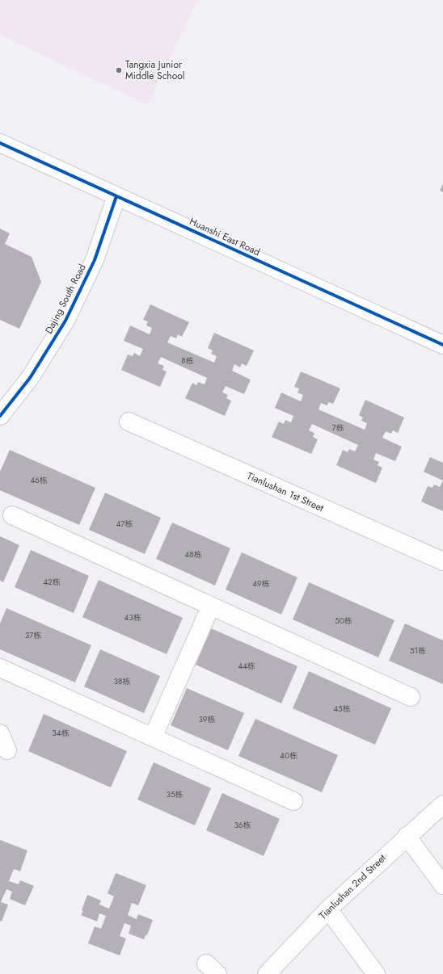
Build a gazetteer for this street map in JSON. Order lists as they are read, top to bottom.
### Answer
{
  "streets": {
    "street": [
      "Huanshi East Road",
      "Dajing South Road",
      "Tianlushan 1st Street",
      "Tianlushan 2nd Street"
    ]
  },
  "crossings": [
    ["Huanshi East Road", "Dajing South Road"]
  ],
  "places": ["Tangxia Junior Middle School"],
  "house_numbers": [
    "8栋",
    "7栋",
    "46栋",
    "47栋",
    "48栋",
    "42栋",
    "49栋",
    "43栋",
    "50栋",
    "37栋",
    "51栋",
    "44栋",
    "38栋",
    "45栋",
    "39栋",
    "34栋",
    "40栋",
    "35栋",
    "36栋"
  ]
}
